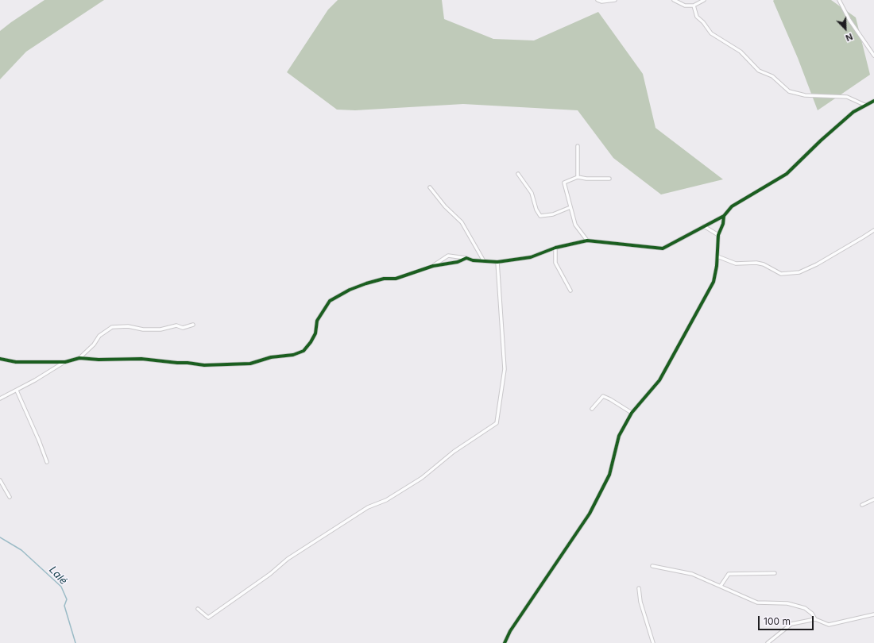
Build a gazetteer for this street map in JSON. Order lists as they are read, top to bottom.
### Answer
{
  "water": ["Lalé"],
  "scale_bar": "100 m",
  "north": "bottom right"
}
